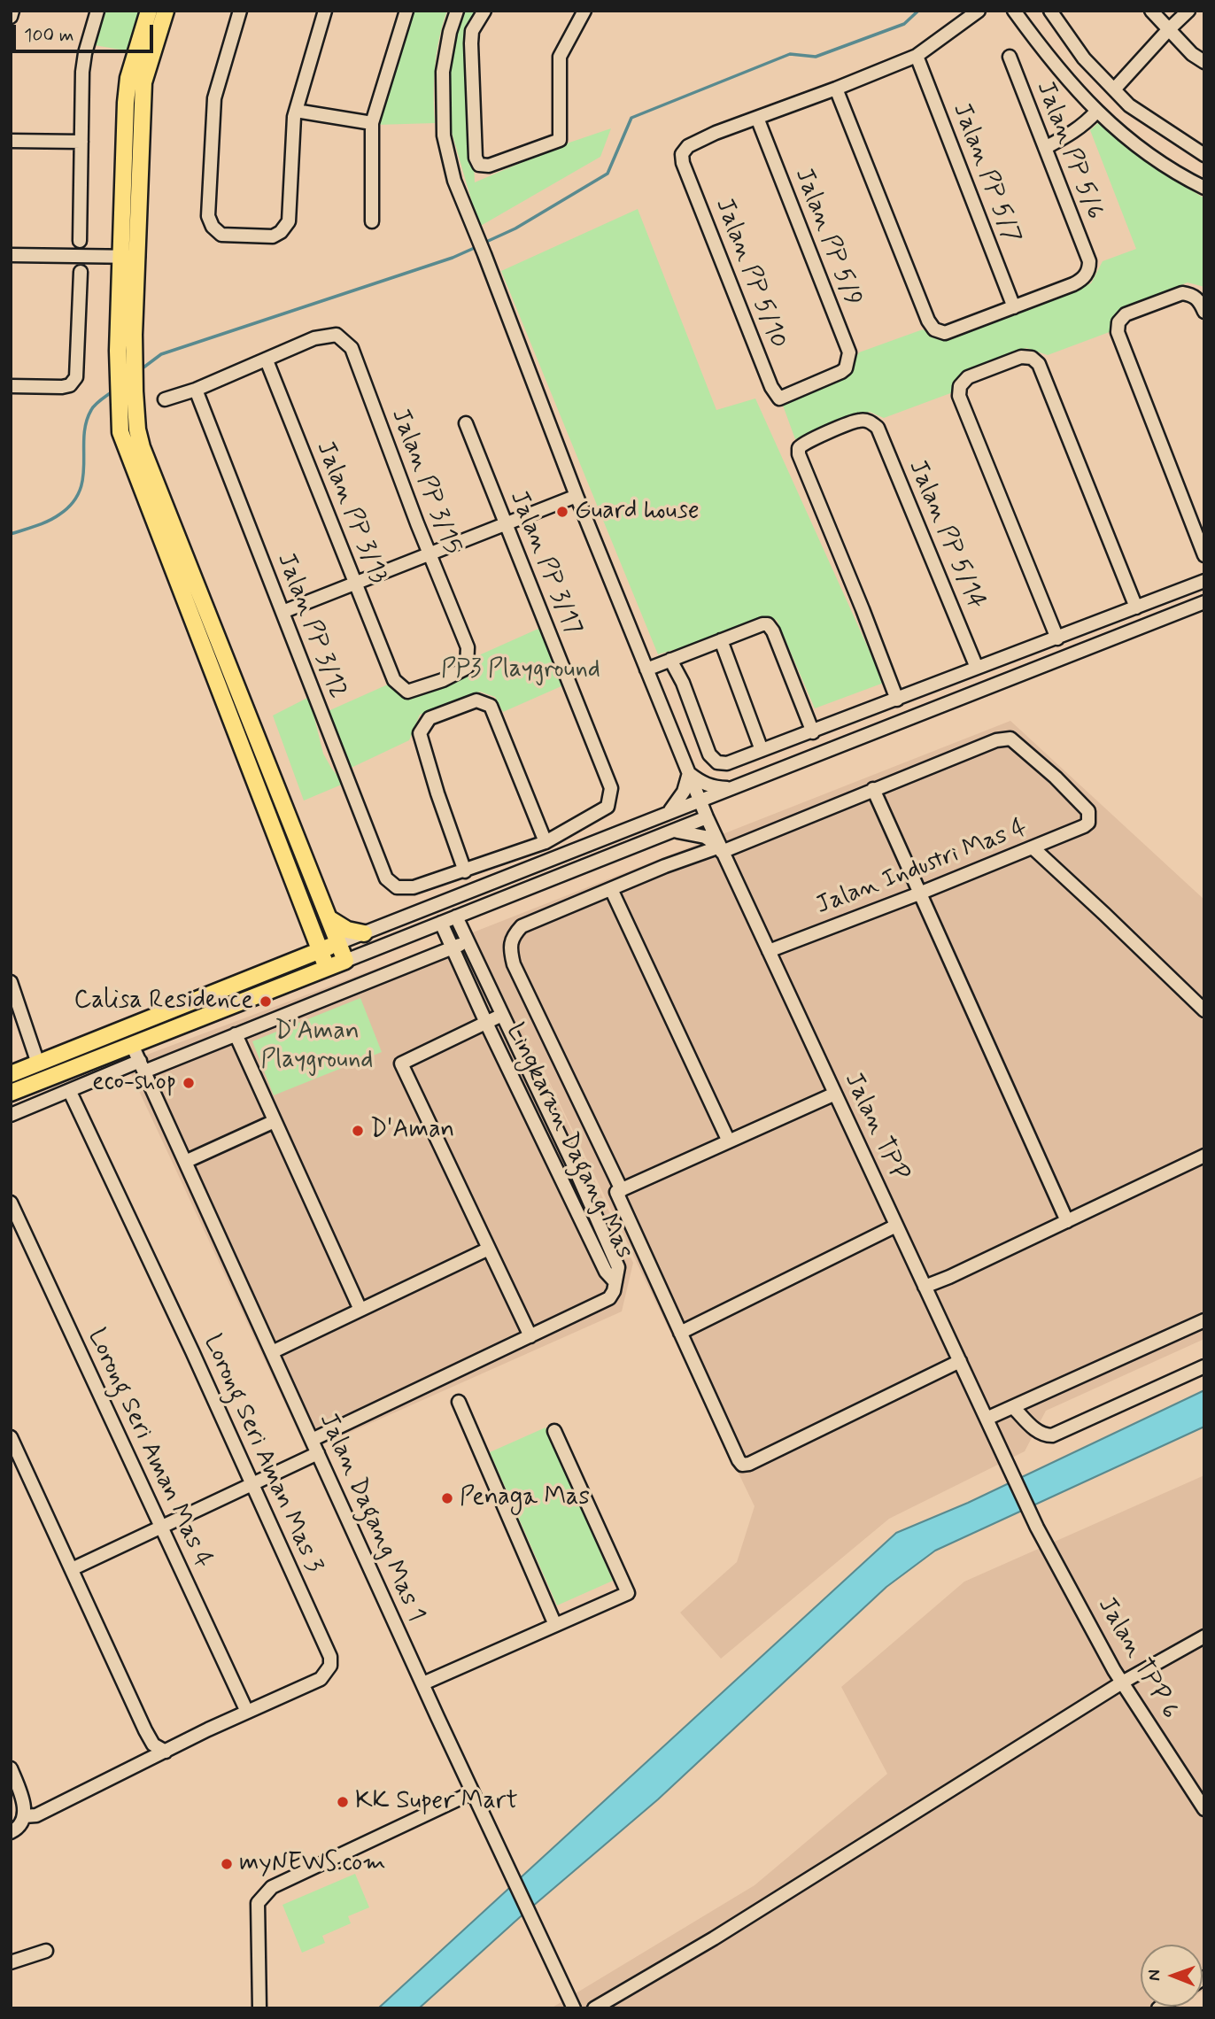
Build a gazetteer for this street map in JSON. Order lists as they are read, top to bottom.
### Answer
{
  "streets": {
    "street": [
      "Jalan PP 5/6",
      "Jalan PP 5/7",
      "Jalan PP 5/9",
      "Jalan PP 5/10",
      "Jalan PP 3/15",
      "Jalan PP 3/13",
      "Jalan PP 5/14",
      "Jalan PP 3/17",
      "Jalan PP 3/12",
      "Jalan Industri Mas 4",
      "Jalan TPP",
      "Lingkaran Dagang Mas",
      "Lorong Seri Aman Mas 4",
      "Lorong Seri Aman Mas 3",
      "Jalan Dagang Mas 1",
      "Jalan TPP 6"
    ]
  },
  "crossings": [
    ["Jalan PP 5/6", "Jalan PP 5/7"],
    ["Jalan PP 5/9", "Jalan PP 5/10"],
    ["Jalan PP 3/15", "Jalan PP 3/13"],
    ["Jalan Industri Mas 4", "Jalan TPP"],
    ["Jalan TPP", "Jalan TPP 6"],
    ["Lorong Seri Aman Mas 4", "Lorong Seri Aman Mas 3"]
  ],
  "parks": ["PP3 Playground", "D'Aman Playground"],
  "places": [
    "Guard house",
    "Calisa Residence",
    "eco-shop",
    "D'Aman",
    "Penaga Mas",
    "KK Super Mart",
    "myNEWS.com"
  ],
  "scale_bar": "100 m",
  "north": "left"
}
